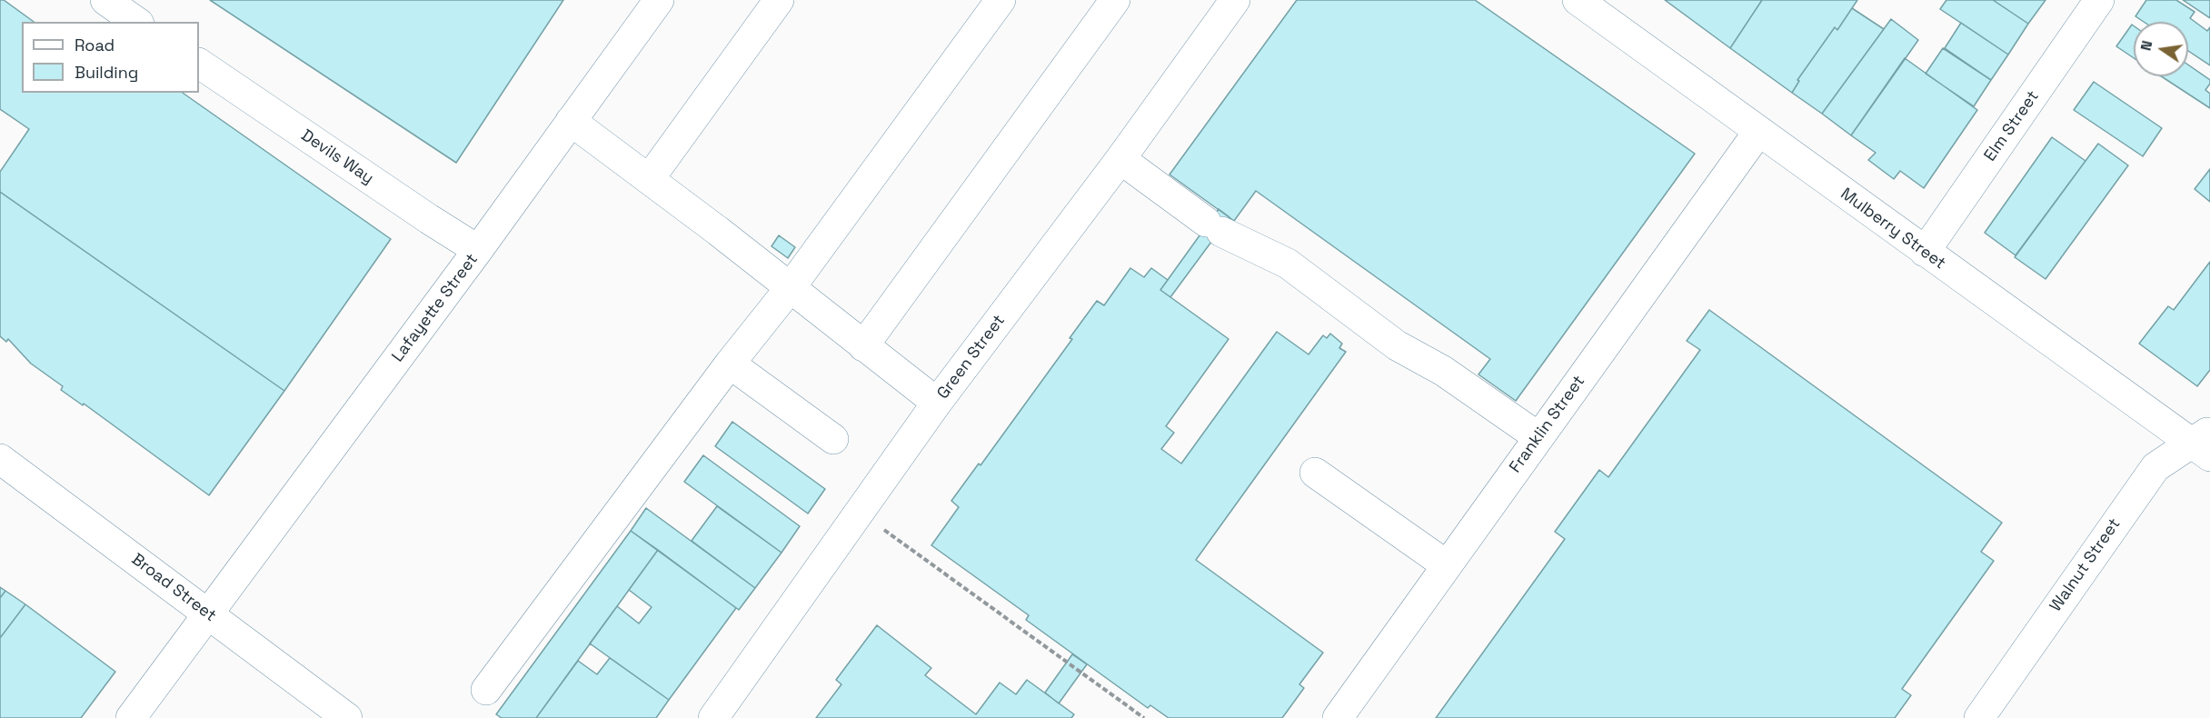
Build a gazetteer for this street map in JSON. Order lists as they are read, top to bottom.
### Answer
{
  "streets": {
    "street": [
      "Elm Street",
      "Devils Way",
      "Mulberry Street",
      "Lafayette Street",
      "Green Street",
      "Franklin Street",
      "Walnut Street",
      "Broad Street"
    ]
  },
  "crossings": [
    ["Elm Street", "Mulberry Street"],
    ["Devils Way", "Lafayette Street"],
    ["Mulberry Street", "Franklin Street"],
    ["Mulberry Street", "Walnut Street"],
    ["Lafayette Street", "Broad Street"]
  ],
  "legend": ["Road", "Building"],
  "north": "left"
}
